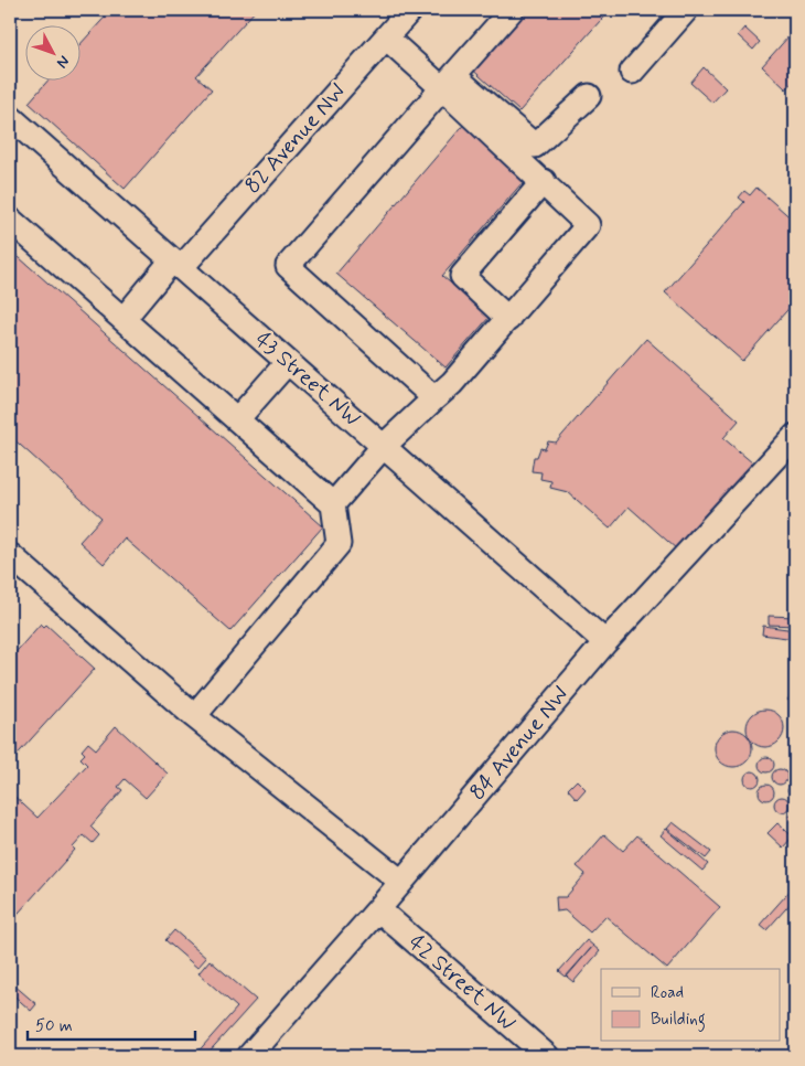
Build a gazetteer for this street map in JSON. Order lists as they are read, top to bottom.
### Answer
{
  "streets": {
    "street": [
      "82 Avenue NW",
      "43 Street NW",
      "84 Avenue NW",
      "42 Street NW"
    ]
  },
  "crossings": [
    ["82 Avenue NW", "43 Street NW"],
    ["43 Street NW", "84 Avenue NW"],
    ["84 Avenue NW", "42 Street NW"]
  ],
  "legend": ["Road", "Building"],
  "scale_bar": "50 m",
  "north": "bottom right"
}
